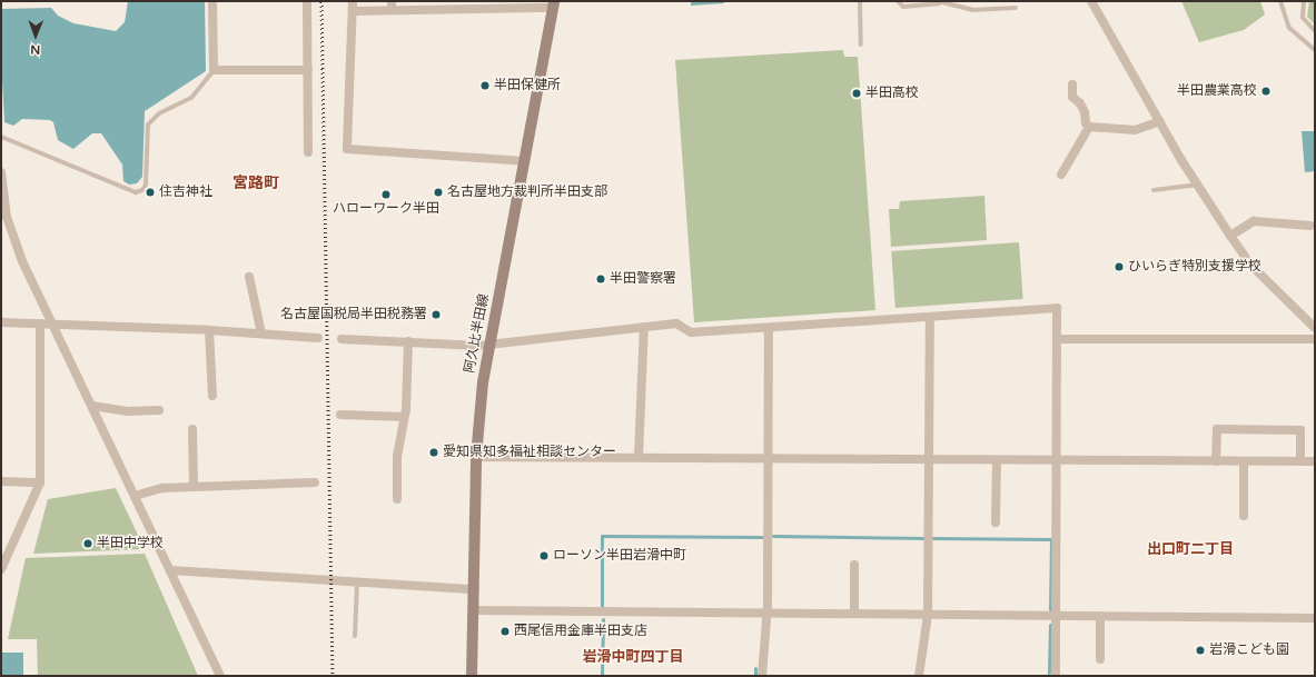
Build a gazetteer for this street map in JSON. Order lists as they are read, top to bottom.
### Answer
{
  "streets": {
    "main road": ["阿久比半田線"]
  },
  "districts": ["宮路町", "出口町二丁目", "岩滑中町四丁目"],
  "places": [
    "半田保健所",
    "半田農業高校",
    "半田高校",
    "住吉神社",
    "名古屋地方裁判所半田支部",
    "ハローワーク半田",
    "ひいらぎ特別支援学校",
    "半田警察署",
    "名古屋国税局半田税務署",
    "愛知県知多福祉相談センター",
    "半田中学校",
    "ローソン半田岩滑中町",
    "西尾信用金庫半田支店",
    "岩滑こども園"
  ],
  "north": "bottom"
}
